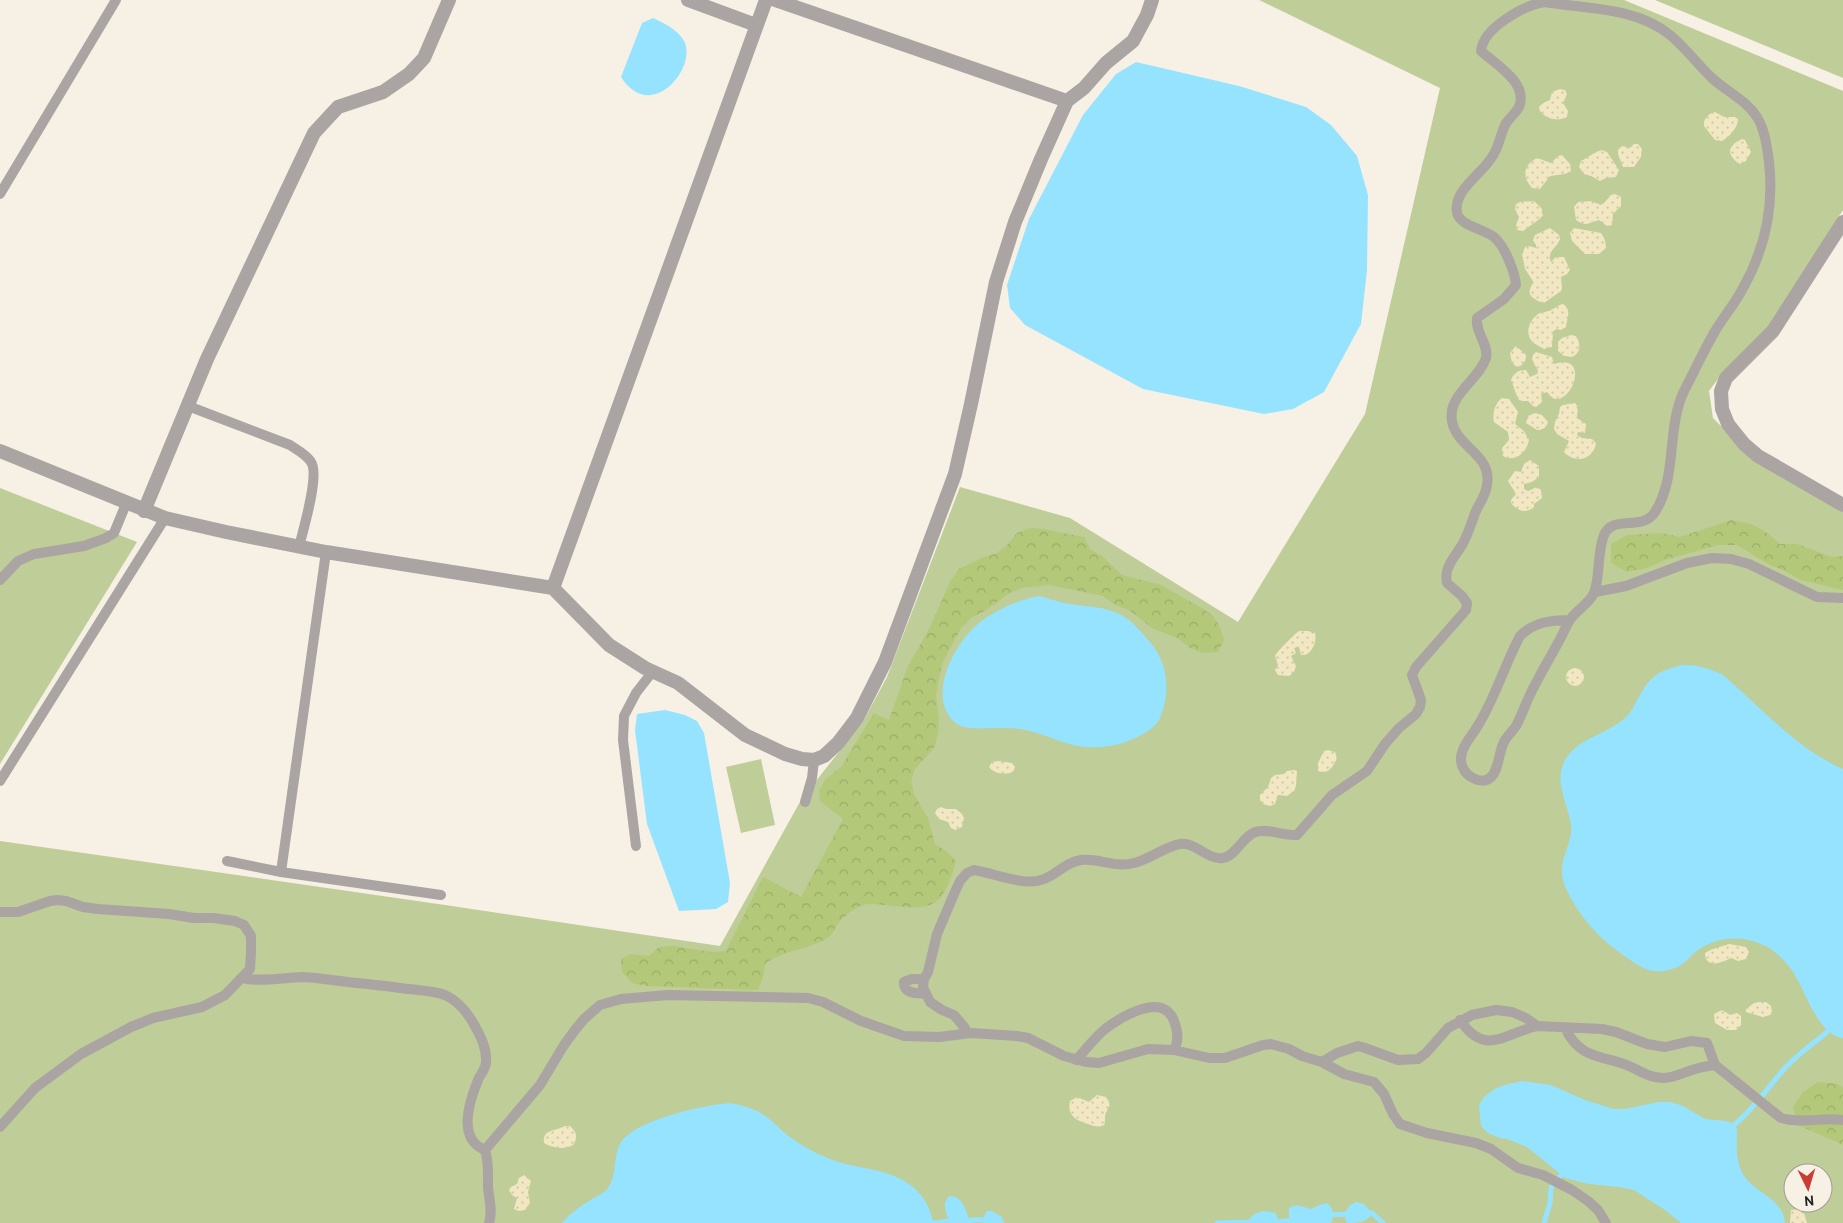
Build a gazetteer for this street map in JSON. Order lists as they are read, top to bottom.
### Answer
{
  "north": "bottom"
}
